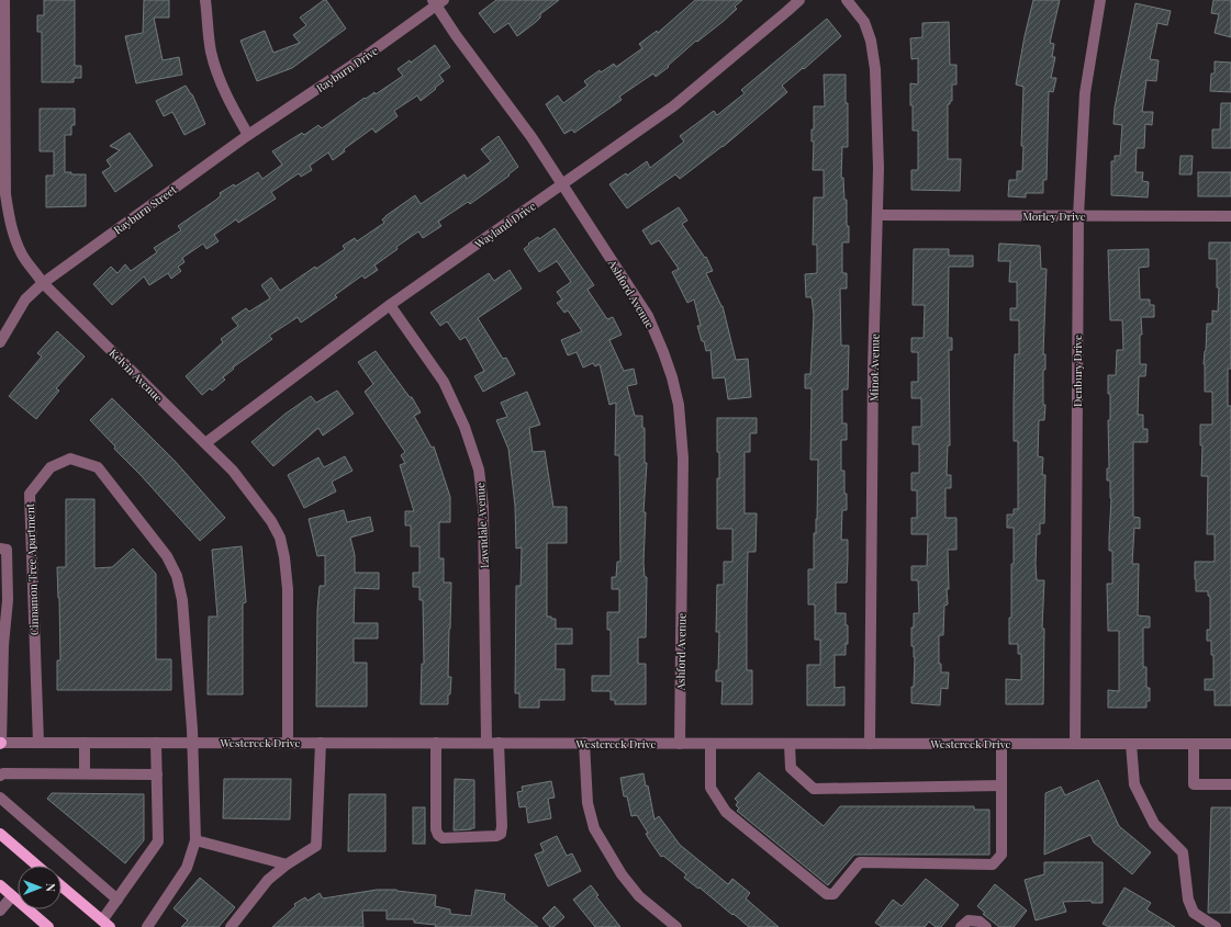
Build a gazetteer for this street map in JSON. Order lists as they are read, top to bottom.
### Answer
{
  "streets": {
    "street": [
      "Rayburn Drive",
      "Rayburn Street",
      "Morley Drive",
      "Wayland Drive",
      "Ashford Avenue",
      "Minot Avenue",
      "Denbury Drive",
      "Kelvin Avenue",
      "Lawndale Avenue",
      "Cinnamon Tree Apartment",
      "Westcreek Drive"
    ]
  },
  "crossings": [
    ["Rayburn Drive", "Rayburn Street"],
    ["Rayburn Drive", "Ashford Avenue"],
    ["Rayburn Street", "Kelvin Avenue"],
    ["Morley Drive", "Minot Avenue"],
    ["Morley Drive", "Denbury Drive"],
    ["Wayland Drive", "Ashford Avenue"],
    ["Wayland Drive", "Kelvin Avenue"],
    ["Wayland Drive", "Lawndale Avenue"],
    ["Ashford Avenue", "Westcreek Drive"],
    ["Minot Avenue", "Westcreek Drive"],
    ["Denbury Drive", "Westcreek Drive"],
    ["Kelvin Avenue", "Westcreek Drive"],
    ["Lawndale Avenue", "Westcreek Drive"],
    ["Cinnamon Tree Apartment", "Westcreek Drive"]
  ],
  "north": "right"
}
